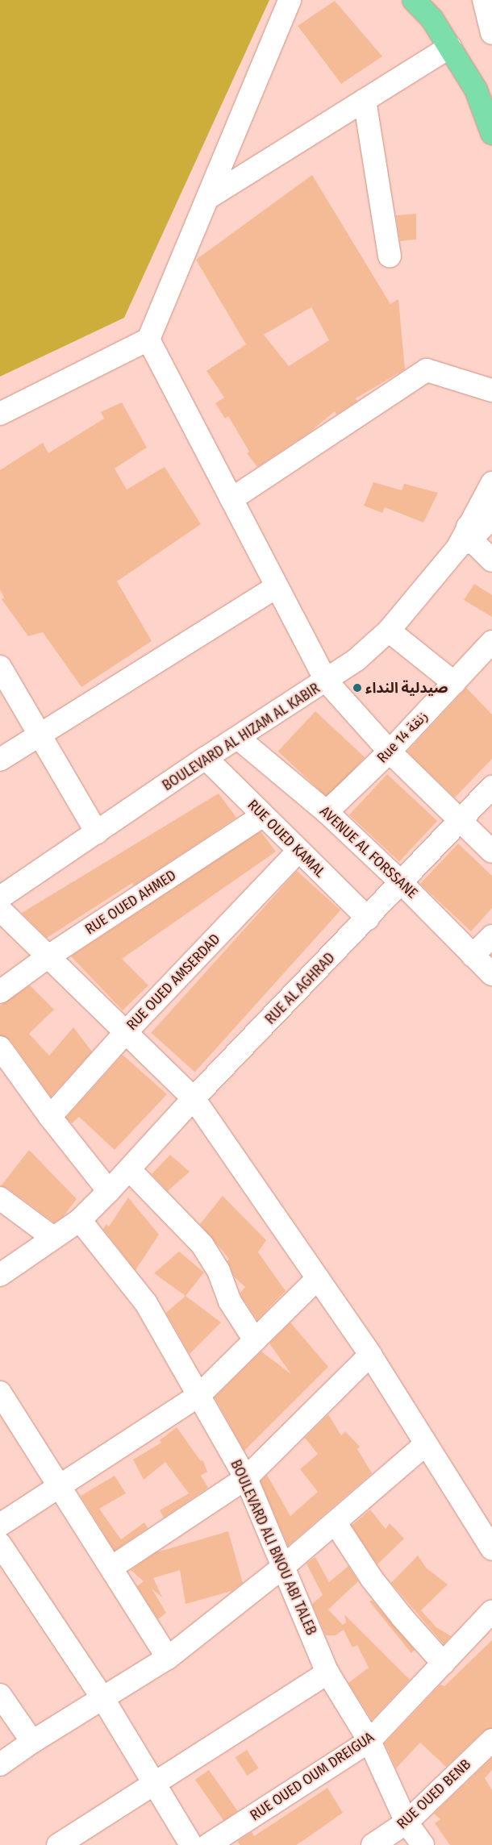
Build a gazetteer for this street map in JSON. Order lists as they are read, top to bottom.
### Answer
{
  "streets": {
    "street": [
      "BOULEVARD AL HIZAM AL KABIR",
      "Rue 14 زنقة",
      "RUE OUED KAMAL",
      "AVENUE AL FORSSANE",
      "RUE OUED AHMED",
      "RUE OUED AMSERDAD",
      "RUE AL AGHRAD",
      "BOULEVARD ALI BNOU ABI TALEB",
      "RUE OUED OUM DREIGUA",
      "RUE OUED BENB"
    ]
  },
  "crossings": [
    ["BOULEVARD AL HIZAM AL KABIR", "RUE OUED KAMAL"],
    ["BOULEVARD AL HIZAM AL KABIR", "AVENUE AL FORSSANE"],
    ["Rue 14 زنقة", "AVENUE AL FORSSANE"],
    ["RUE OUED KAMAL", "RUE OUED AHMED"],
    ["RUE OUED KAMAL", "RUE OUED AMSERDAD"],
    ["RUE OUED KAMAL", "RUE AL AGHRAD"],
    ["AVENUE AL FORSSANE", "RUE AL AGHRAD"],
    ["RUE AL AGHRAD", "BOULEVARD ALI BNOU ABI TALEB"],
    ["BOULEVARD ALI BNOU ABI TALEB", "RUE OUED OUM DREIGUA"],
    ["BOULEVARD ALI BNOU ABI TALEB", "RUE OUED BENB"]
  ],
  "places": ["صيدلية النداء"]
}
